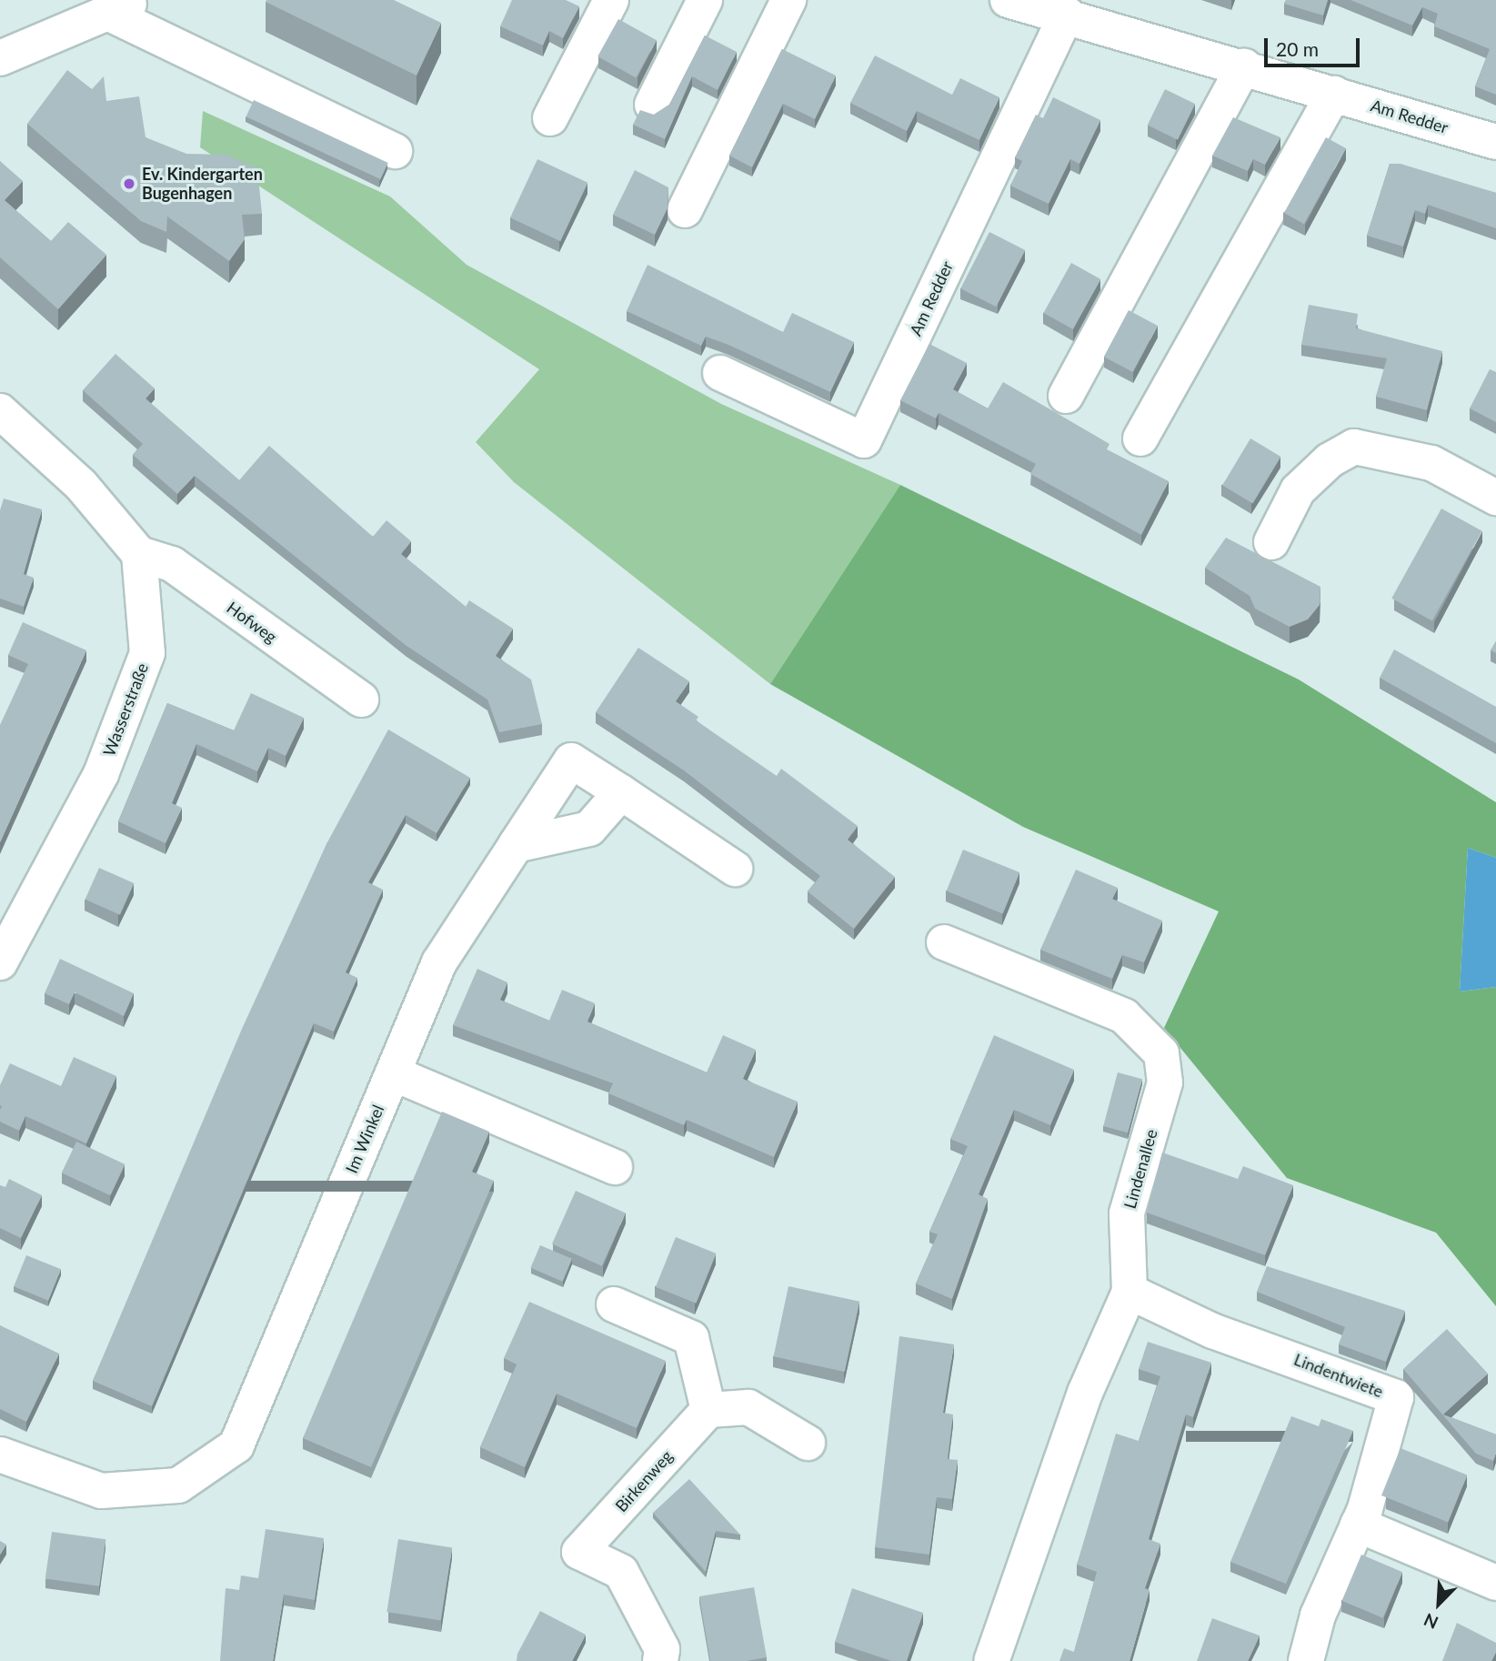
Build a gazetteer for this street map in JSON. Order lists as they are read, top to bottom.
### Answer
{
  "streets": {
    "street": [
      "Am Redder",
      "Hofweg",
      "Wasserstraße",
      "Im Winkel",
      "Lindenallee",
      "Lindentwiete",
      "Birkenweg"
    ]
  },
  "crossings": [
    ["Hofweg", "Wasserstraße"],
    ["Lindenallee", "Lindentwiete"]
  ],
  "places": ["Ev. Kindergarten Bugenhagen"],
  "scale_bar": "20 m",
  "north": "bottom left"
}
